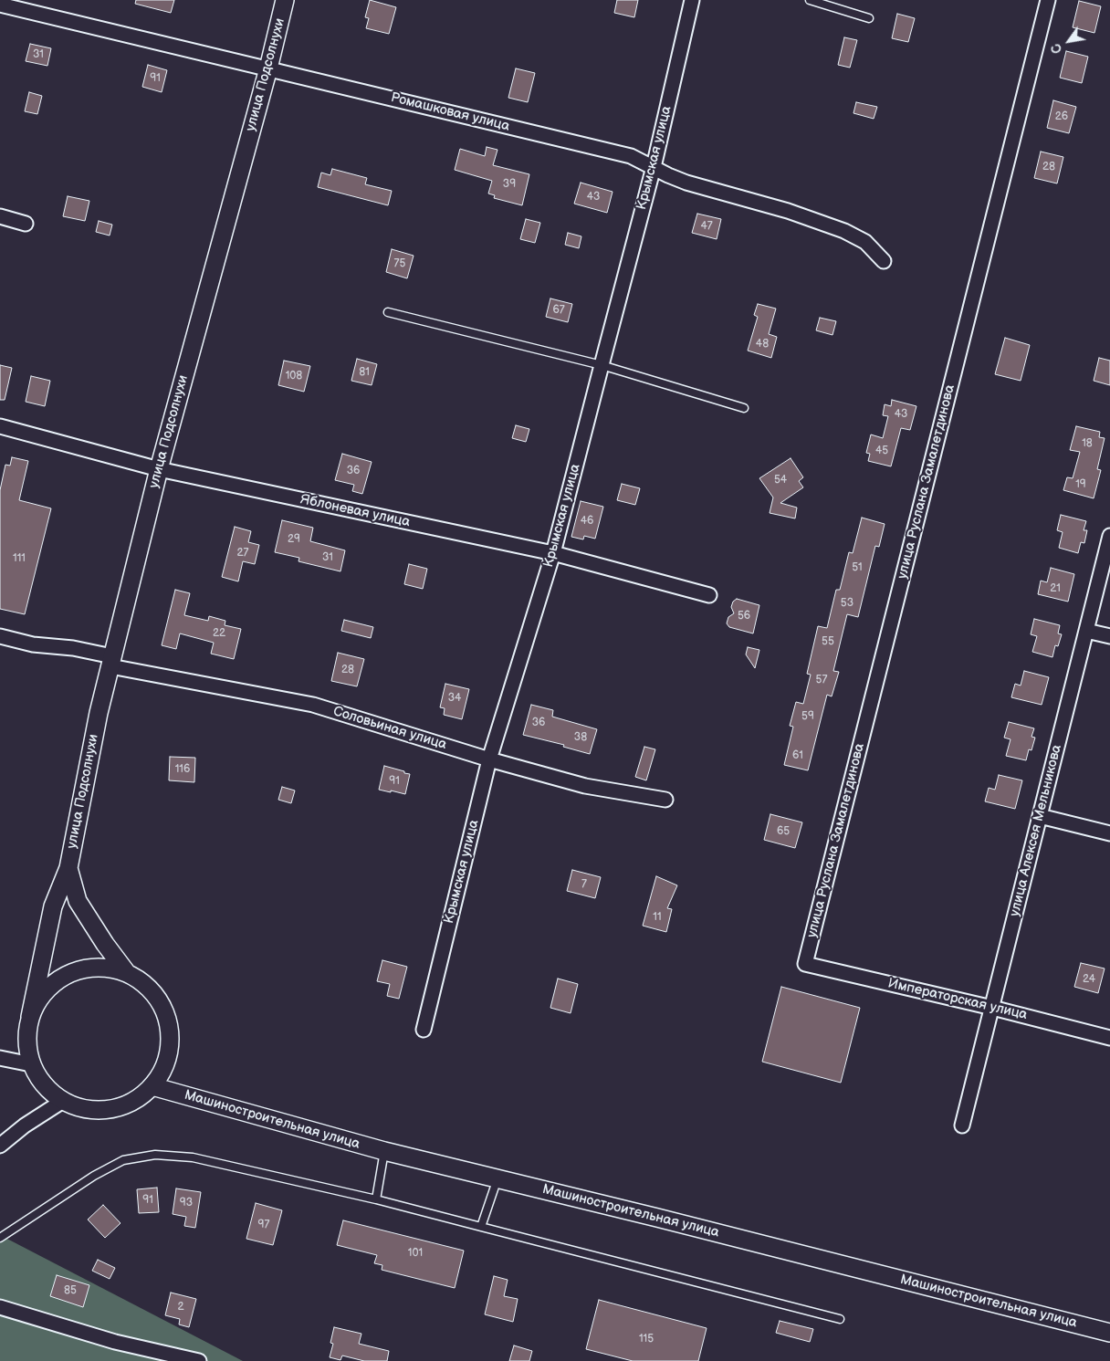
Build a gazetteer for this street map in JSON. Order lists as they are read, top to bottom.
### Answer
{
  "streets": {
    "street": [
      "улица Подсолнухи",
      "Ромашковая улица",
      "Крымская улица",
      "улица Руслана Замалетдинова",
      "Яблоневая улица",
      "Соловьиная улица",
      "улица Алексея Мельникова",
      "Императорская улица",
      "Машиностроительная улица"
    ]
  },
  "crossings": [
    ["улица Подсолнухи", "Ромашковая улица"],
    ["улица Подсолнухи", "Яблоневая улица"],
    ["улица Подсолнухи", "Соловьиная улица"],
    ["улица Подсолнухи", "Машиностроительная улица"],
    ["Ромашковая улица", "Крымская улица"],
    ["Крымская улица", "Яблоневая улица"],
    ["Крымская улица", "Соловьиная улица"],
    ["улица Руслана Замалетдинова", "Императорская улица"],
    ["улица Алексея Мельникова", "Императорская улица"]
  ],
  "house_numbers": [
    "31",
    "91",
    "26",
    "28",
    "39",
    "43",
    "47",
    "75",
    "67",
    "48",
    "81",
    "108",
    "43",
    "18",
    "45",
    "36",
    "54",
    "19",
    "46",
    "29",
    "27",
    "31",
    "111",
    "51",
    "21",
    "53",
    "56",
    "22",
    "55",
    "28",
    "57",
    "34",
    "59",
    "36",
    "38",
    "61",
    "116",
    "91",
    "65",
    "7",
    "11",
    "24",
    "91",
    "93",
    "97",
    "101",
    "85",
    "2",
    "115"
  ],
  "north": "bottom left"
}
